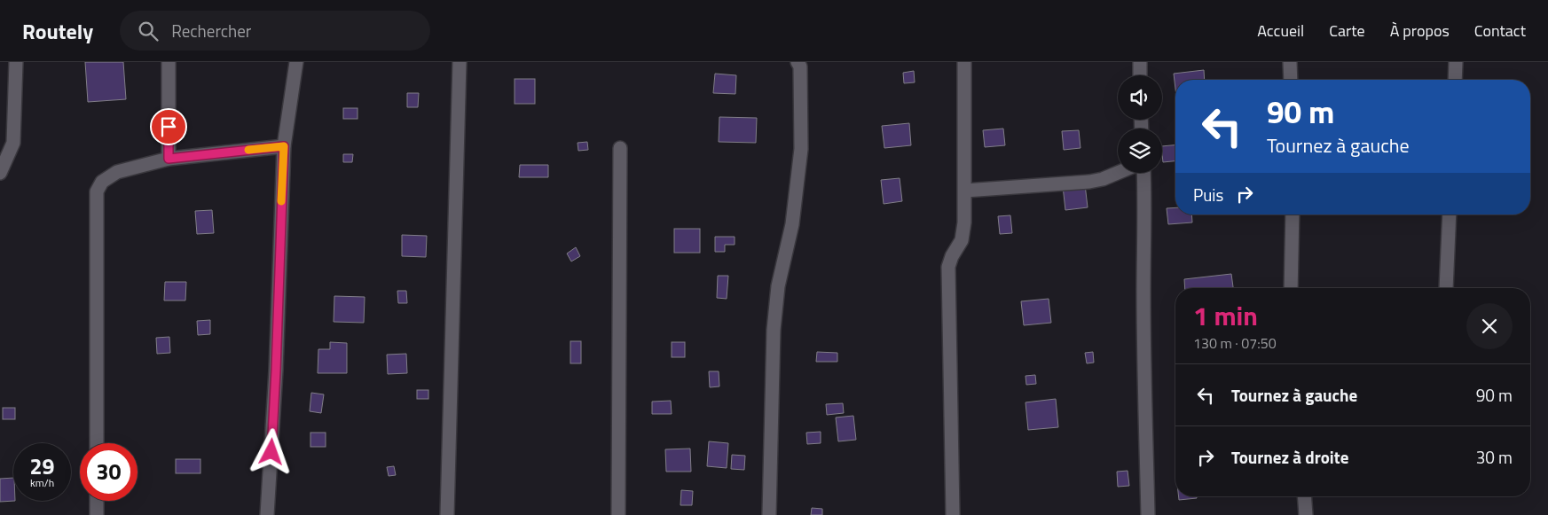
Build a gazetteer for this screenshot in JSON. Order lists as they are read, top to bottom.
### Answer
{
  "page": {
    "header": "Routely",
    "search": "Rechercher",
    "nav": [
      "Accueil",
      "Carte",
      "À propos",
      "Contact"
    ],
    "turn": ["90 m", "Tournez à gauche"],
    "then": "Puis",
    "heading": ["1 min", "130 m · 07:50"],
    "list": [
      {
        "name": "Tournez à gauche",
        "value": "90 m"
      },
      {
        "name": "Tournez à droite",
        "value": "30 m"
      }
    ],
    "speed": "29 km/h",
    "limit": "30"
  }
}
